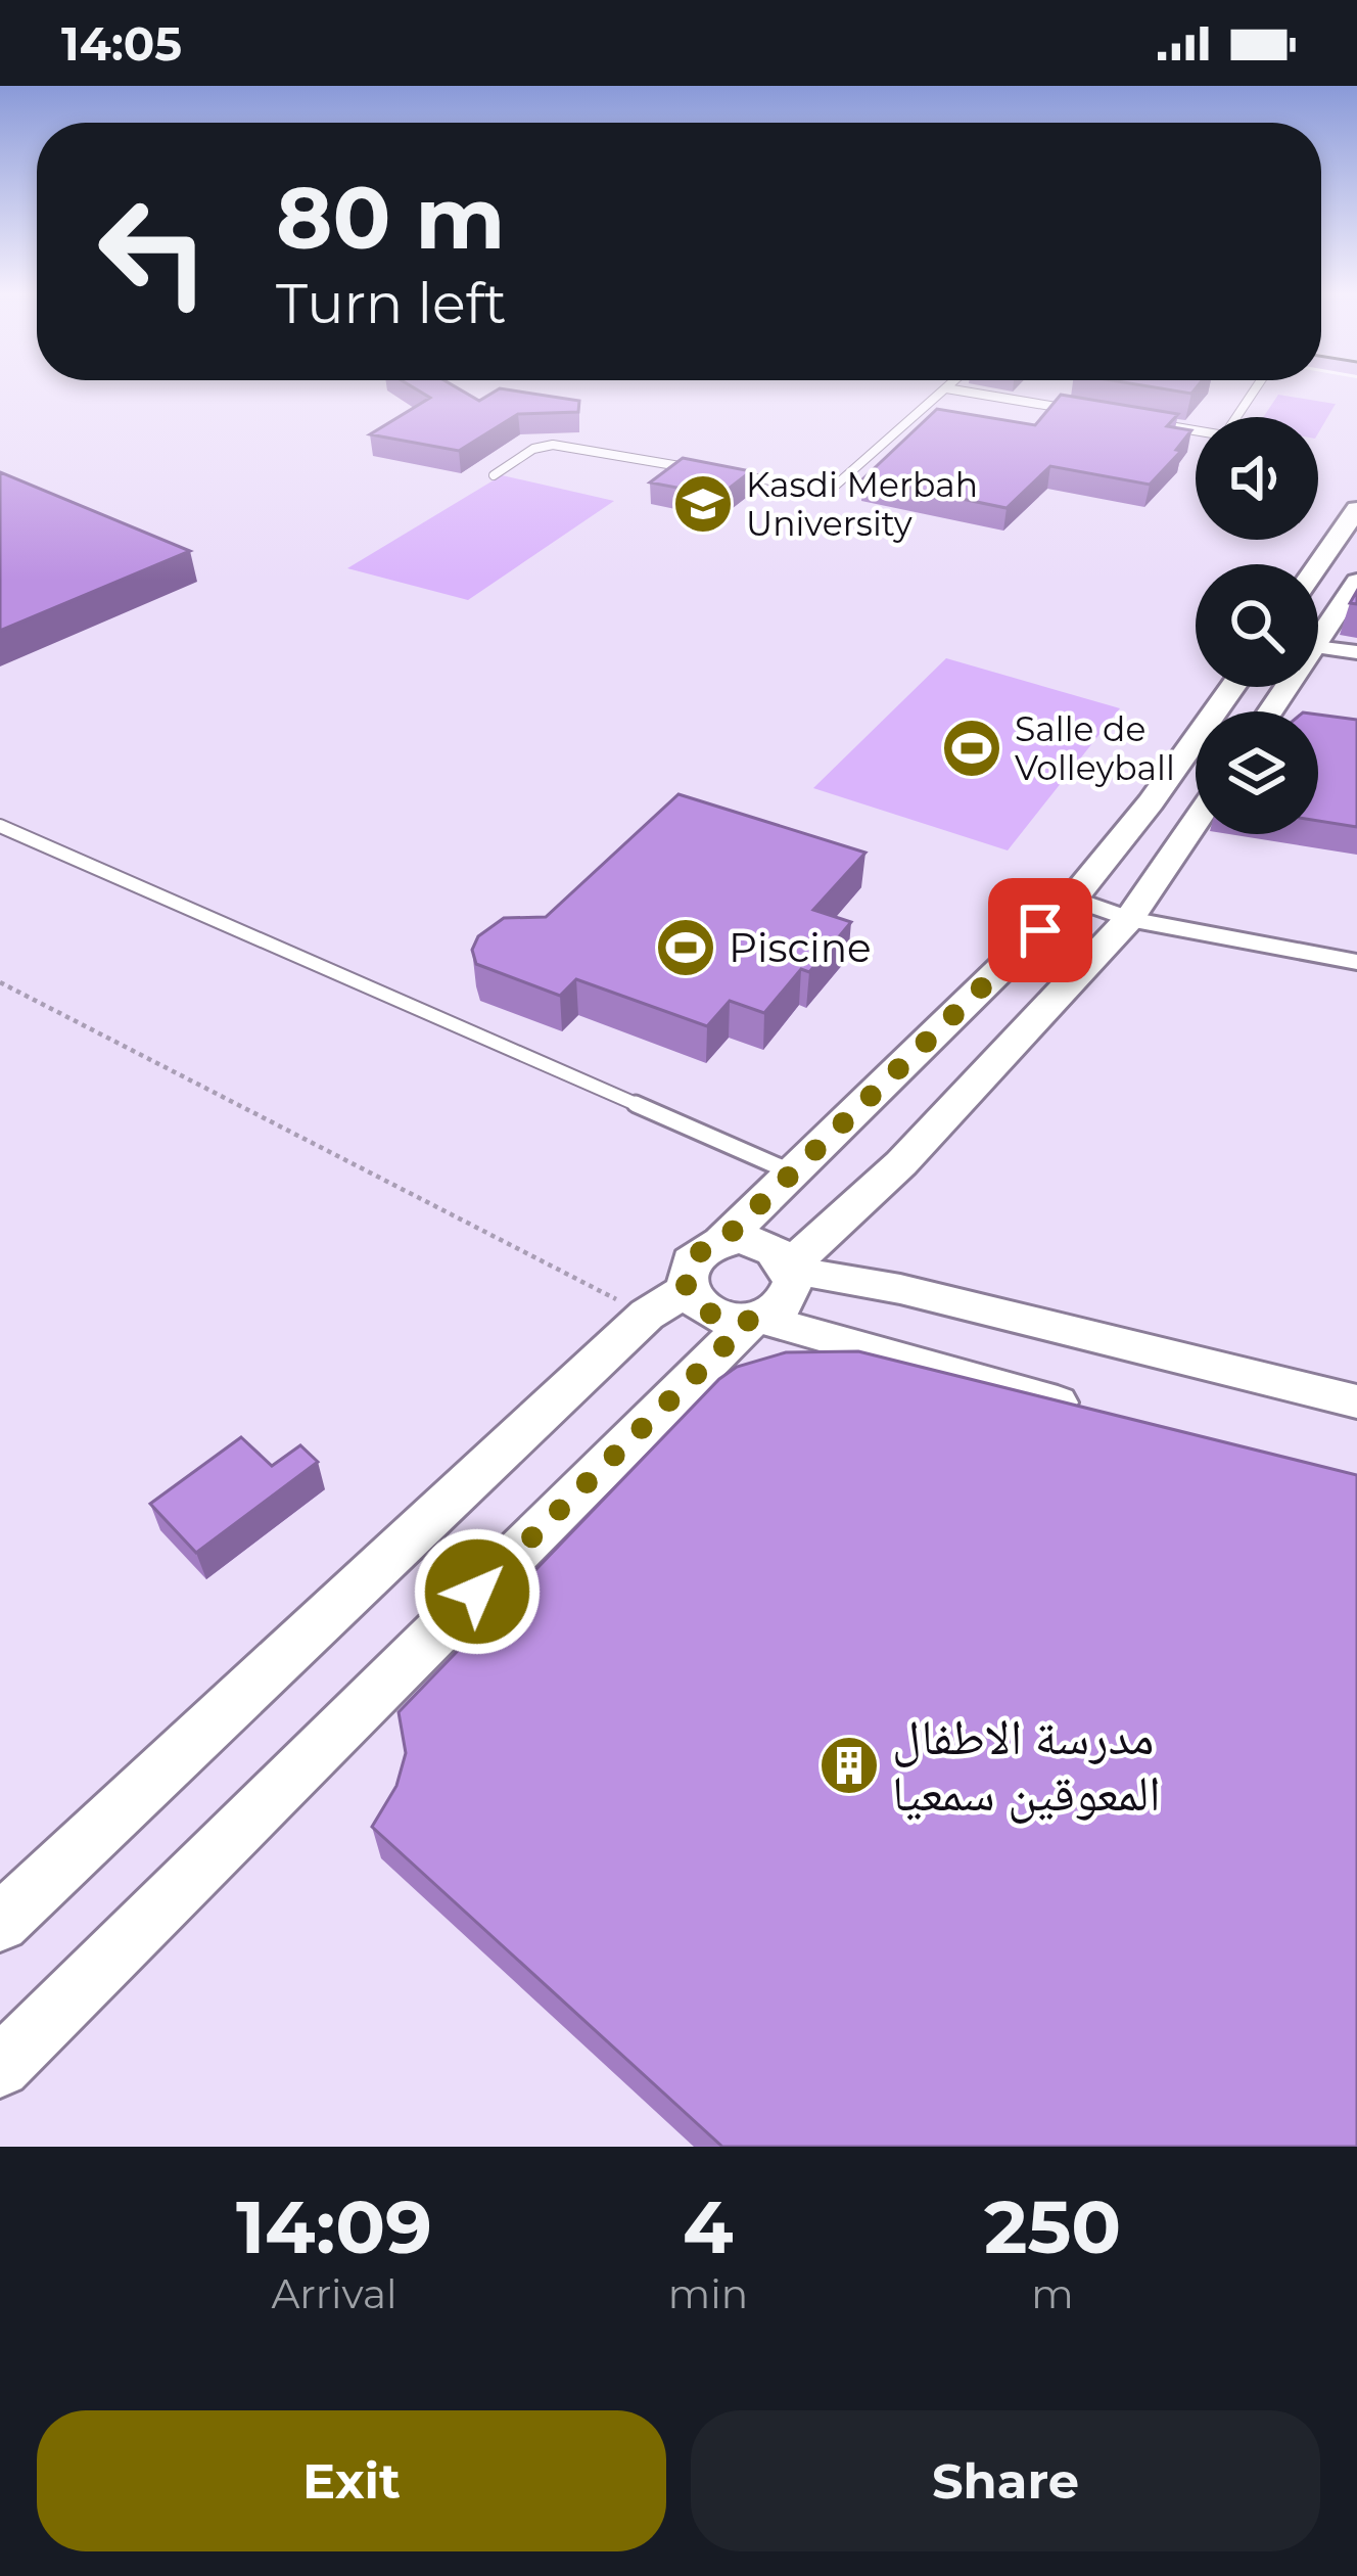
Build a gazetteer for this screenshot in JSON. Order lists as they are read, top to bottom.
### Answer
{
  "places": {
    "school or university": ["Kasdi Merbah University"],
    "sports": ["Salle de Volleyball", "Piscine"],
    "building": ["مدرسة الاطفال المعوقين سمعيا"]
  },
  "page": {
    "status": "14:05",
    "turn": ["80 m", "Turn left"],
    "eta": [
      "14:09",
      "Arrival",
      "4",
      "min",
      "250",
      "m"
    ],
    "buttons": ["Exit", "Share"]
  }
}
